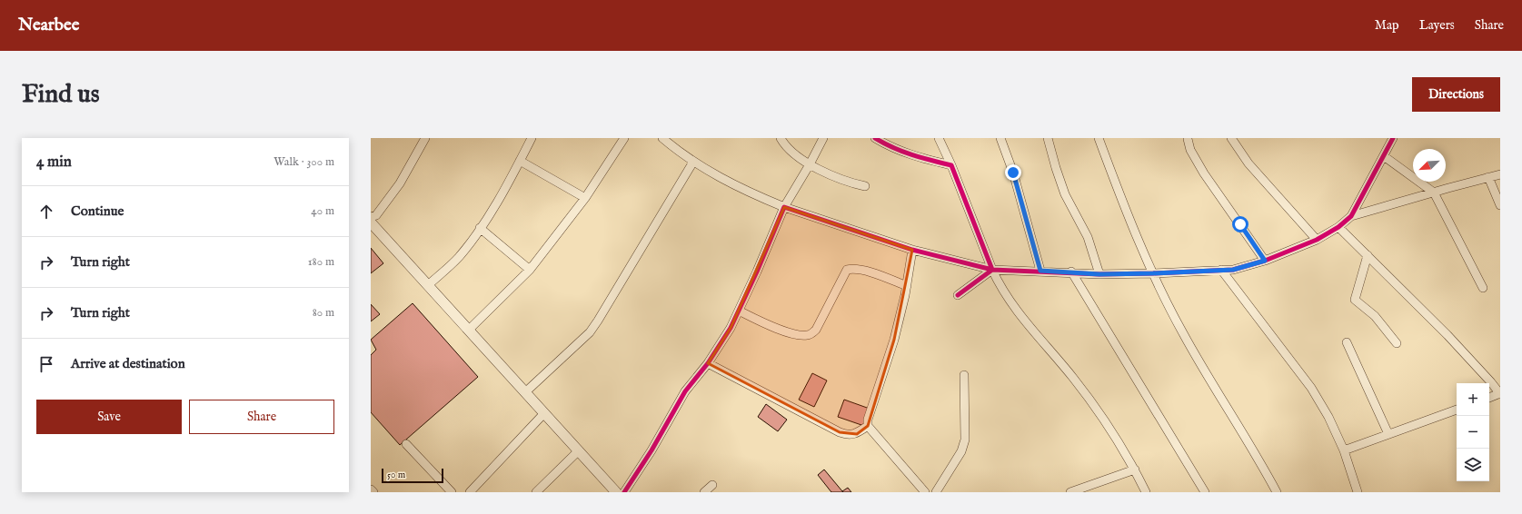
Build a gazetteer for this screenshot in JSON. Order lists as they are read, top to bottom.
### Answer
{
  "scale_bar": "50 m",
  "north": "bottom left",
  "page": {
    "header": "Nearbee",
    "nav": ["Map", "Layers", "Share"],
    "buttons": [
      "Directions",
      ["Save", "Share"]
    ],
    "title": "Find us",
    "heading": ["4 min", "Walk · 300 m"],
    "list": [
      ["Continue", "40 m"],
      ["Turn right", "180 m"],
      ["Turn right", "80 m"],
      "Arrive at destination"
    ],
    "map_buttons": ["+", "−"],
    "scale": "50 m"
  }
}
